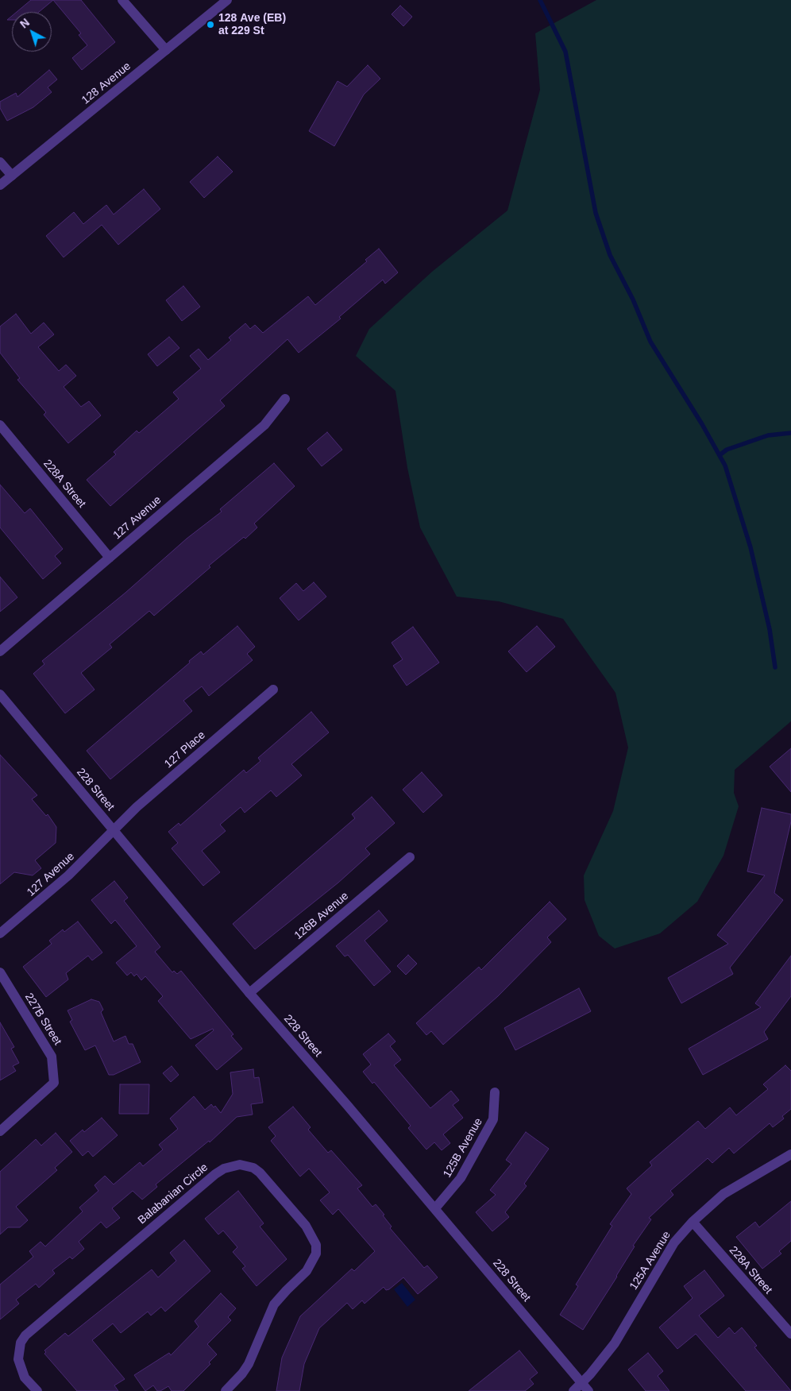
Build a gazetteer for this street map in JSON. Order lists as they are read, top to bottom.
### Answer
{
  "streets": {
    "street": [
      "128 Avenue",
      "228A Street",
      "127 Avenue",
      "127 Place",
      "228 Street",
      "126B Avenue",
      "227B Street",
      "125B Avenue",
      "Balabanian Circle",
      "125A Avenue"
    ]
  },
  "crossings": [
    ["228A Street", "127 Avenue"],
    ["228A Street", "125A Avenue"],
    ["127 Avenue", "127 Place"],
    ["127 Avenue", "228 Street"],
    ["127 Place", "228 Street"],
    ["228 Street", "126B Avenue"],
    ["228 Street", "125B Avenue"],
    ["228 Street", "125A Avenue"]
  ],
  "places": ["128 Ave (EB) at 229 St"],
  "north": "top left"
}
